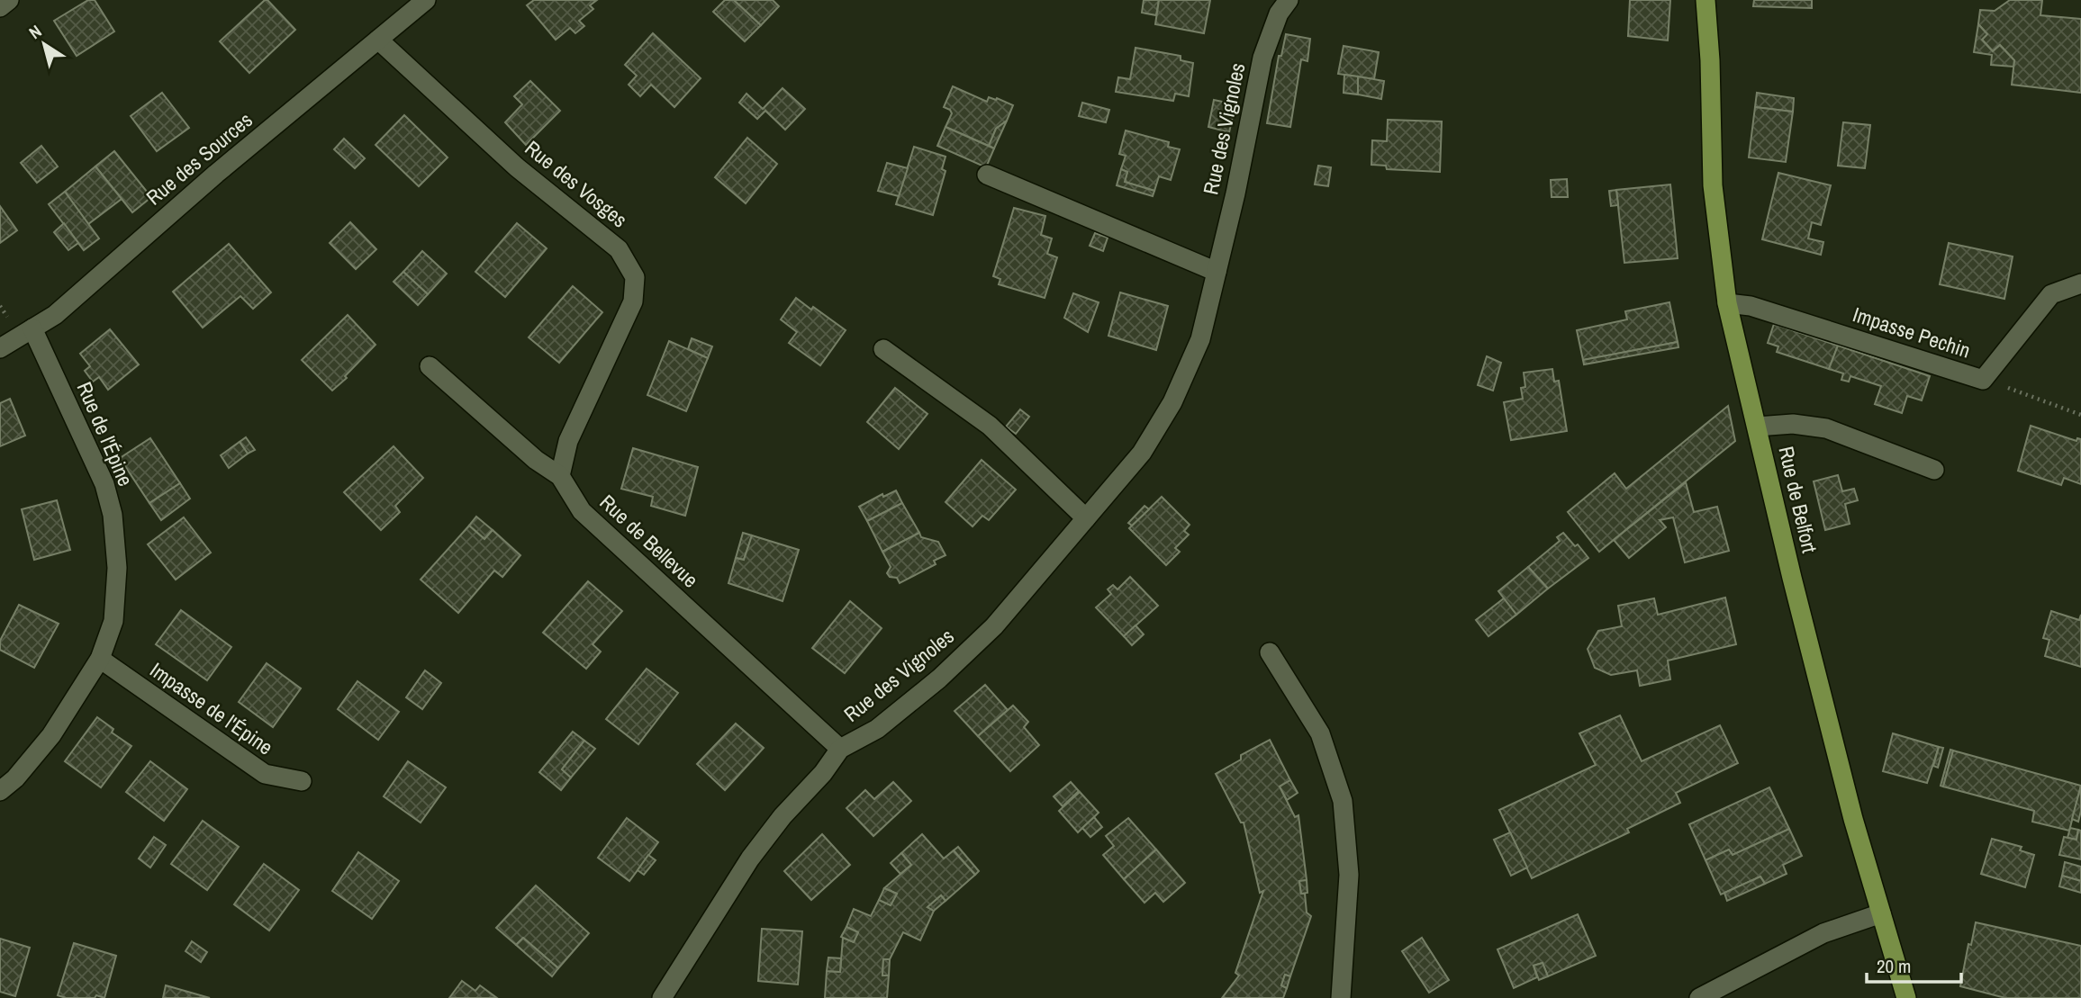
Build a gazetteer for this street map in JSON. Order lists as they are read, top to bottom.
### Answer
{
  "streets": {
    "main road": ["Rue de Belfort"],
    "street": [
      "Rue des Vignoles",
      "Rue des Sources",
      "Rue des Vosges",
      "Impasse Pechin",
      "Rue de l'Épine",
      "Rue de Bellevue",
      "Impasse de l'Épine"
    ]
  },
  "crossings": [
    ["Rue des Vignoles", "Rue de Bellevue"],
    ["Rue des Sources", "Rue des Vosges"],
    ["Rue des Sources", "Rue de l'Épine"],
    ["Rue des Vosges", "Rue de Bellevue"],
    ["Impasse Pechin", "Rue de Belfort"],
    ["Rue de l'Épine", "Impasse de l'Épine"]
  ],
  "scale_bar": "20 m",
  "north": "top left"
}
